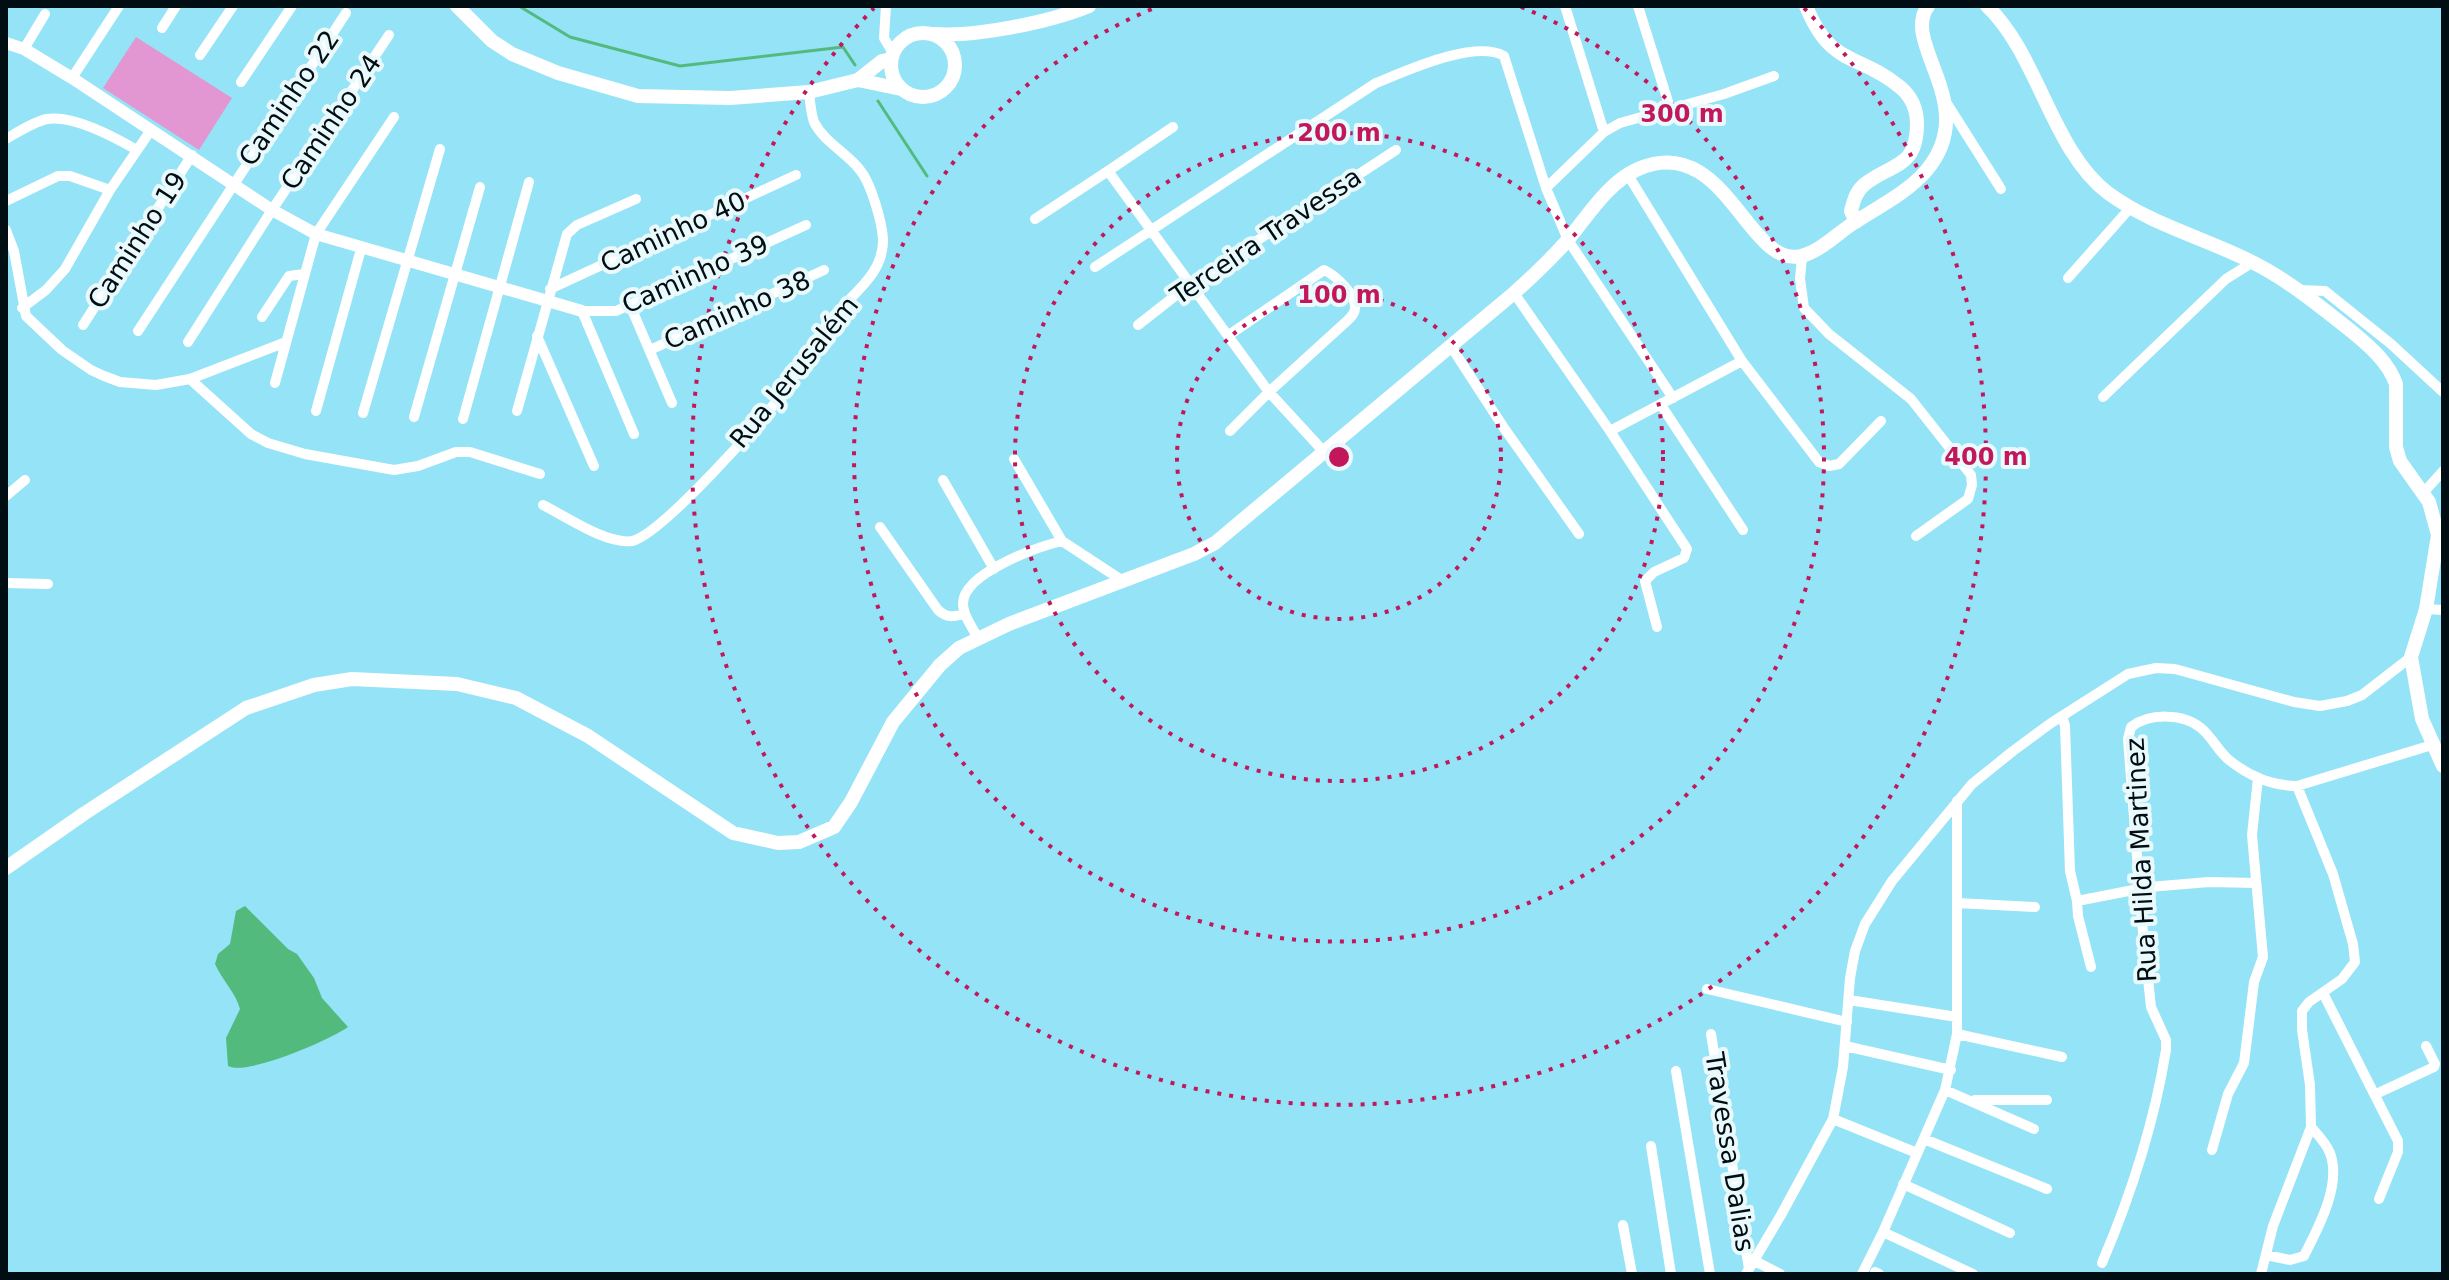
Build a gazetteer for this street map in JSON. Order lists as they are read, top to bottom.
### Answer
{
  "streets": {
    "street": [
      "Caminho 22",
      "Caminho 24",
      "Caminho 40",
      "Terceira Travessa",
      "Caminho 19",
      "Caminho 39",
      "Caminho 38",
      "Rua Jerusalém",
      "Rua Hilda Martinez",
      "Travessa Dalias"
    ]
  },
  "rings": [
    "300 m",
    "200 m",
    "100 m",
    "400 m"
  ]
}
